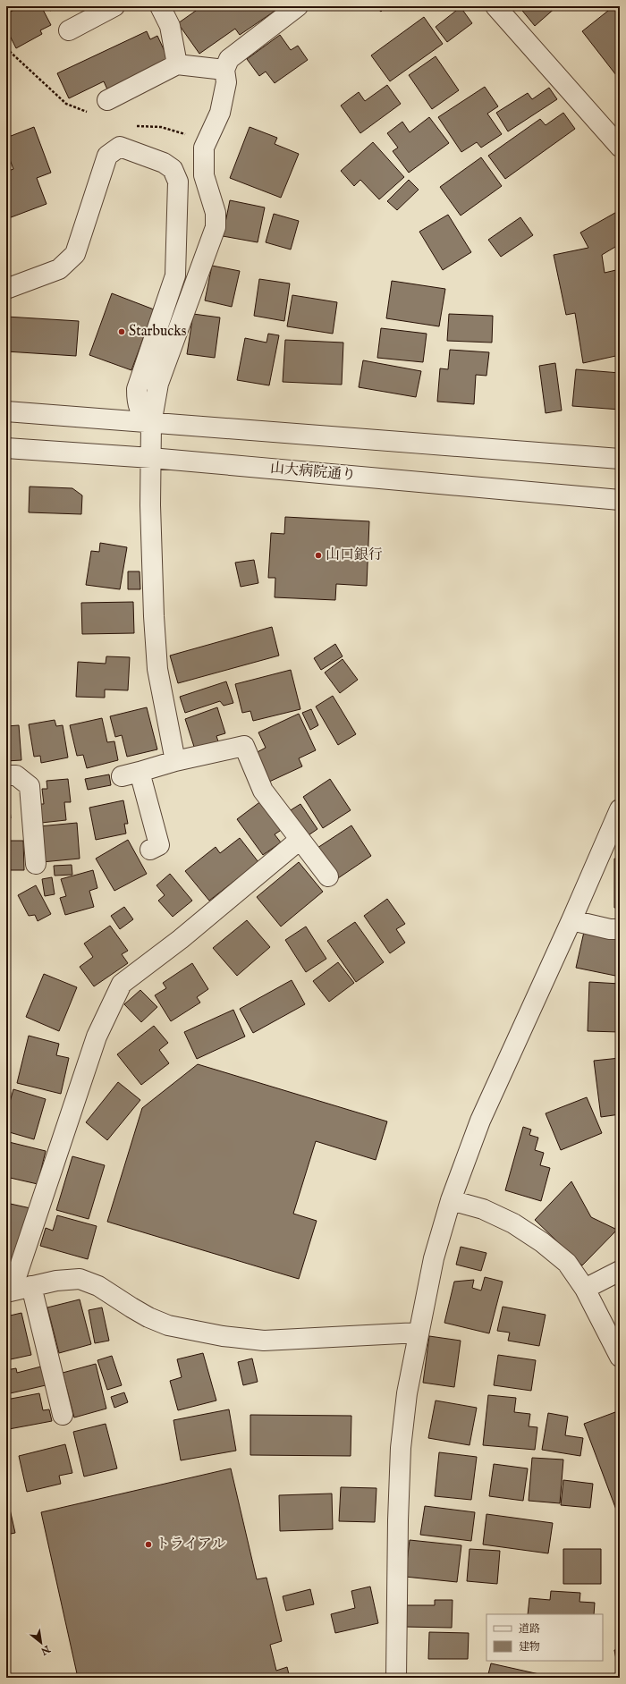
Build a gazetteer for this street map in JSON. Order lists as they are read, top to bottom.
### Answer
{
  "streets": {
    "street": ["山大病院通り"]
  },
  "places": ["Starbucks", "山口銀行", "トライアル"],
  "legend": ["道路", "建物"],
  "north": "bottom right"
}
